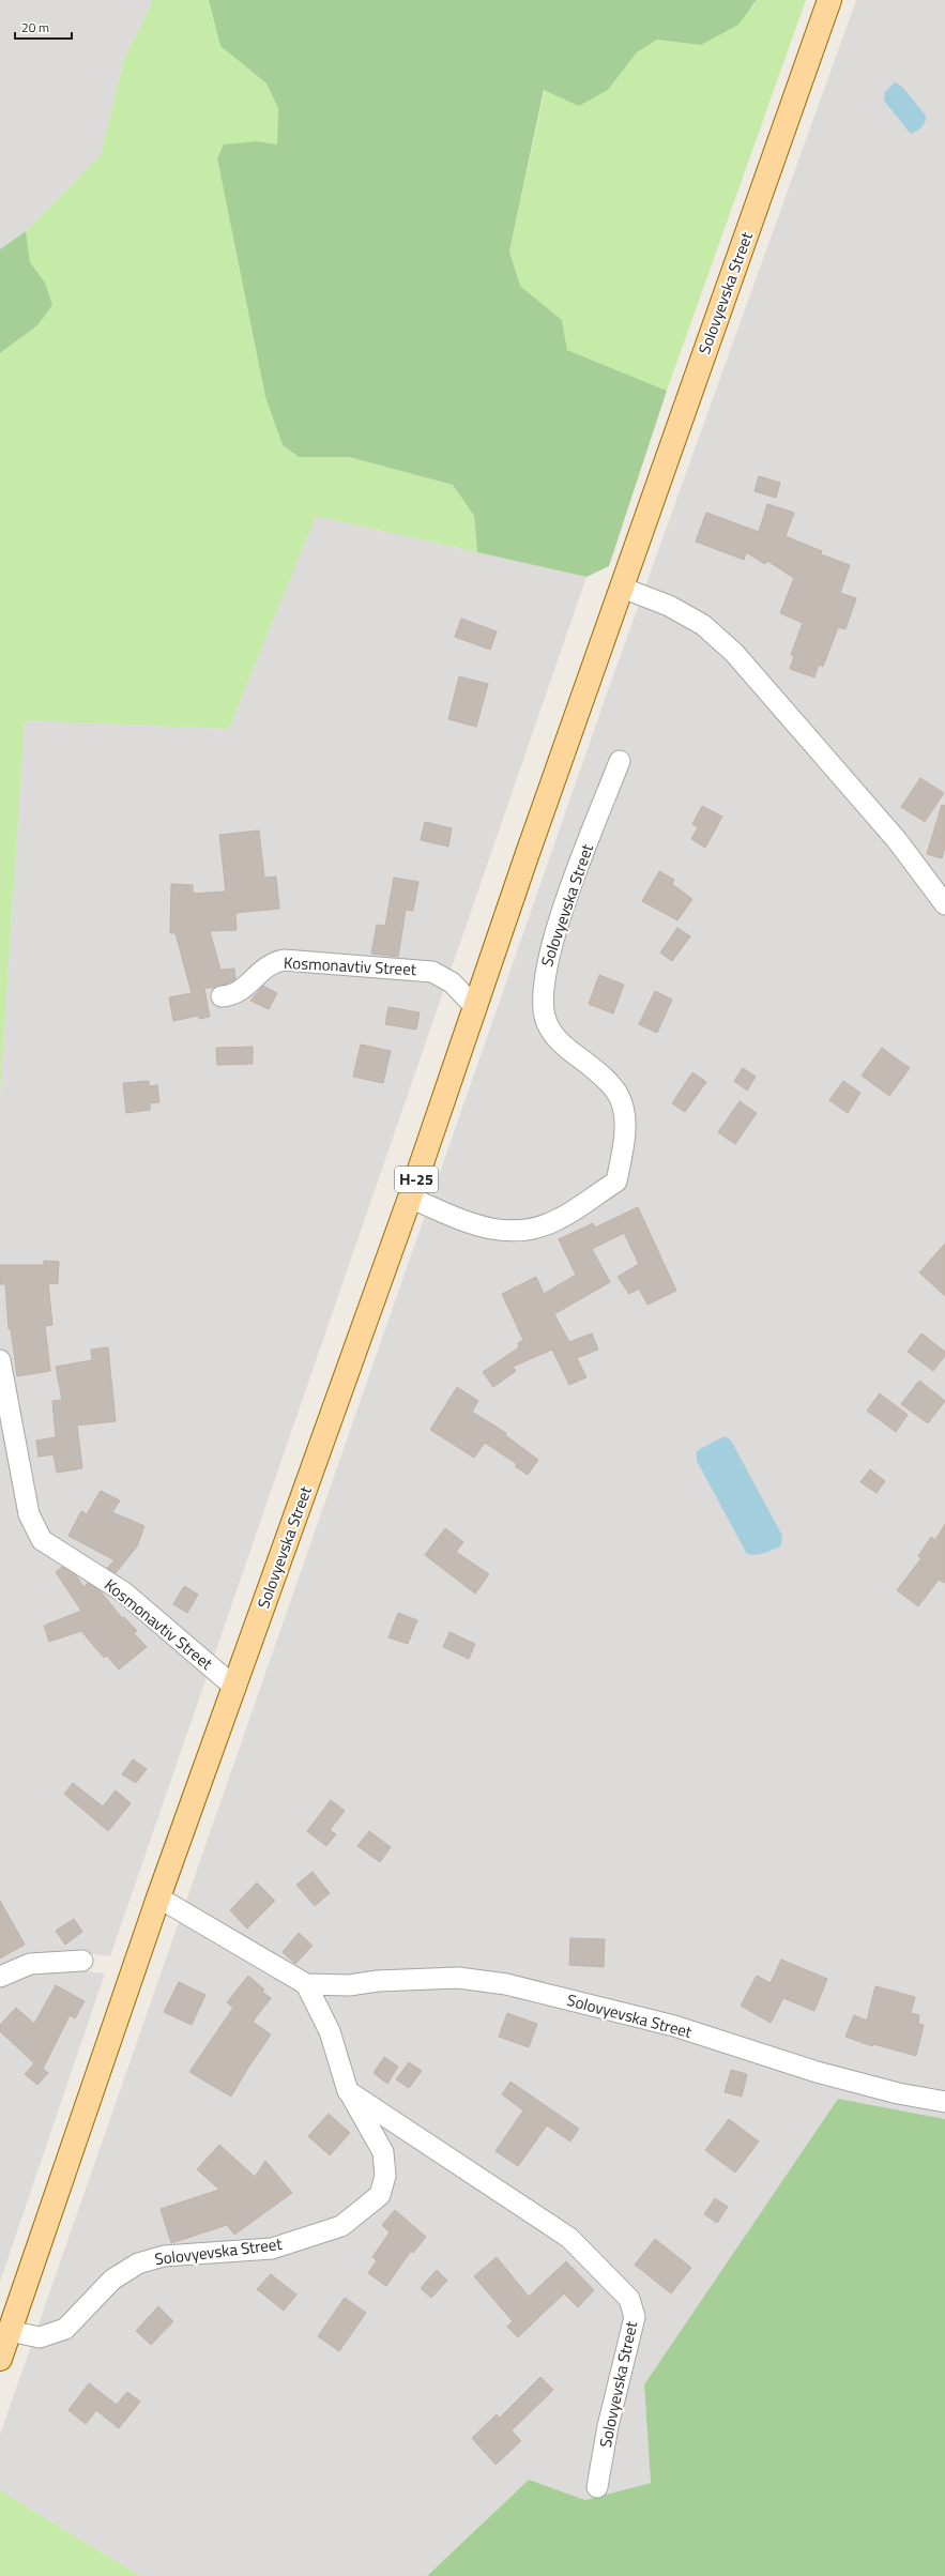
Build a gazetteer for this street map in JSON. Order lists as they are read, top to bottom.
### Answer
{
  "streets": {
    "main road": ["Solovyevska Street", "Н-25"],
    "street": ["Kosmonavtiv Street"]
  },
  "crossings": [
    ["Solovyevska Street", "Kosmonavtiv Street"]
  ],
  "scale_bar": "20 m"
}
